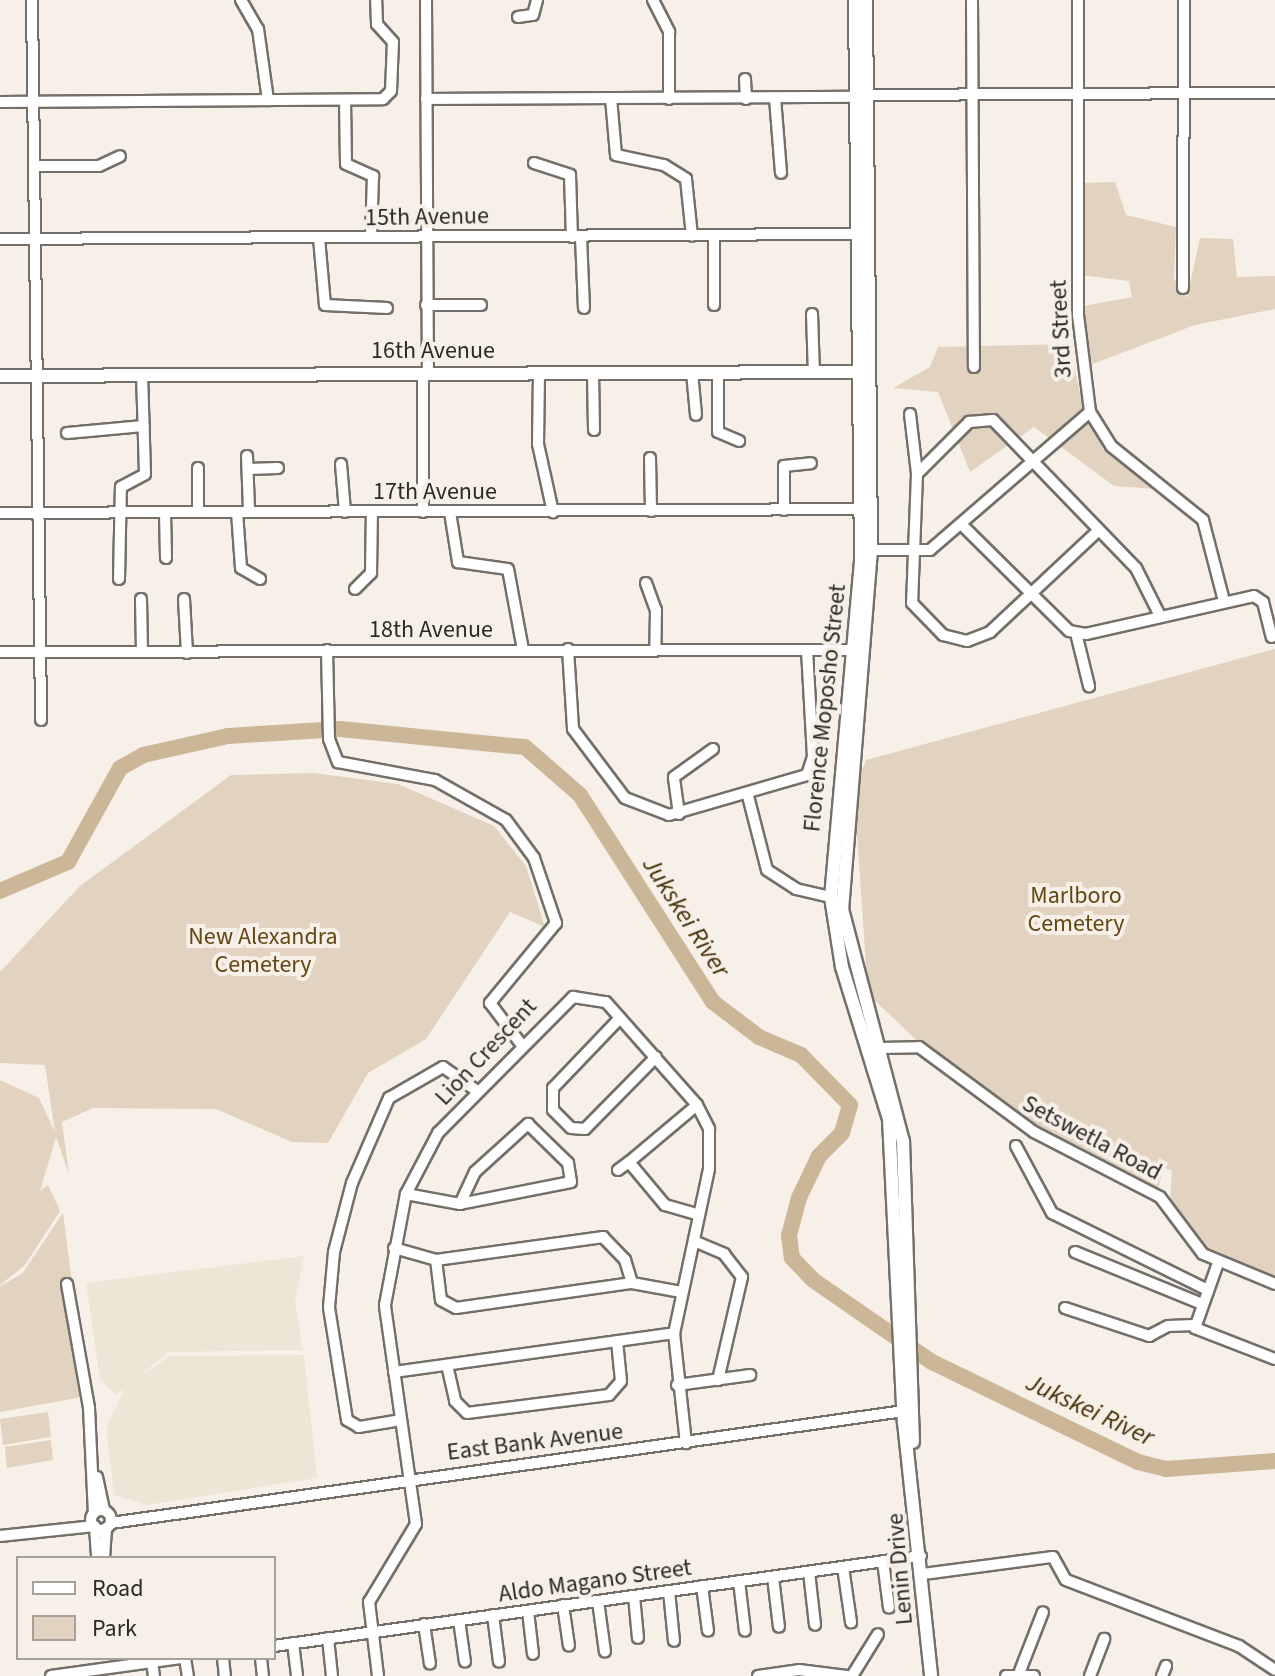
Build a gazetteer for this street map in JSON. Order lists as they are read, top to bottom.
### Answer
{
  "streets": {
    "street": [
      "15th Avenue",
      "3rd Street",
      "16th Avenue",
      "17th Avenue",
      "18th Avenue",
      "Florence Moposho Street",
      "Lion Crescent",
      "Setswetla Road",
      "East Bank Avenue",
      "Lenin Drive",
      "Aldo Magano Street"
    ]
  },
  "crossings": [
    ["15th Avenue", "Florence Moposho Street"],
    ["16th Avenue", "Florence Moposho Street"],
    ["17th Avenue", "Florence Moposho Street"],
    ["18th Avenue", "Florence Moposho Street"],
    ["Florence Moposho Street", "Setswetla Road"],
    ["Florence Moposho Street", "East Bank Avenue"],
    ["Florence Moposho Street", "Lenin Drive"],
    ["Lion Crescent", "East Bank Avenue"],
    ["Lion Crescent", "Aldo Magano Street"],
    ["East Bank Avenue", "Lenin Drive"],
    ["Lenin Drive", "Aldo Magano Street"]
  ],
  "water": ["Jukskei River"],
  "parks": ["Marlboro Cemetery", "New Alexandra Cemetery"],
  "legend": ["Road", "Park"]
}
